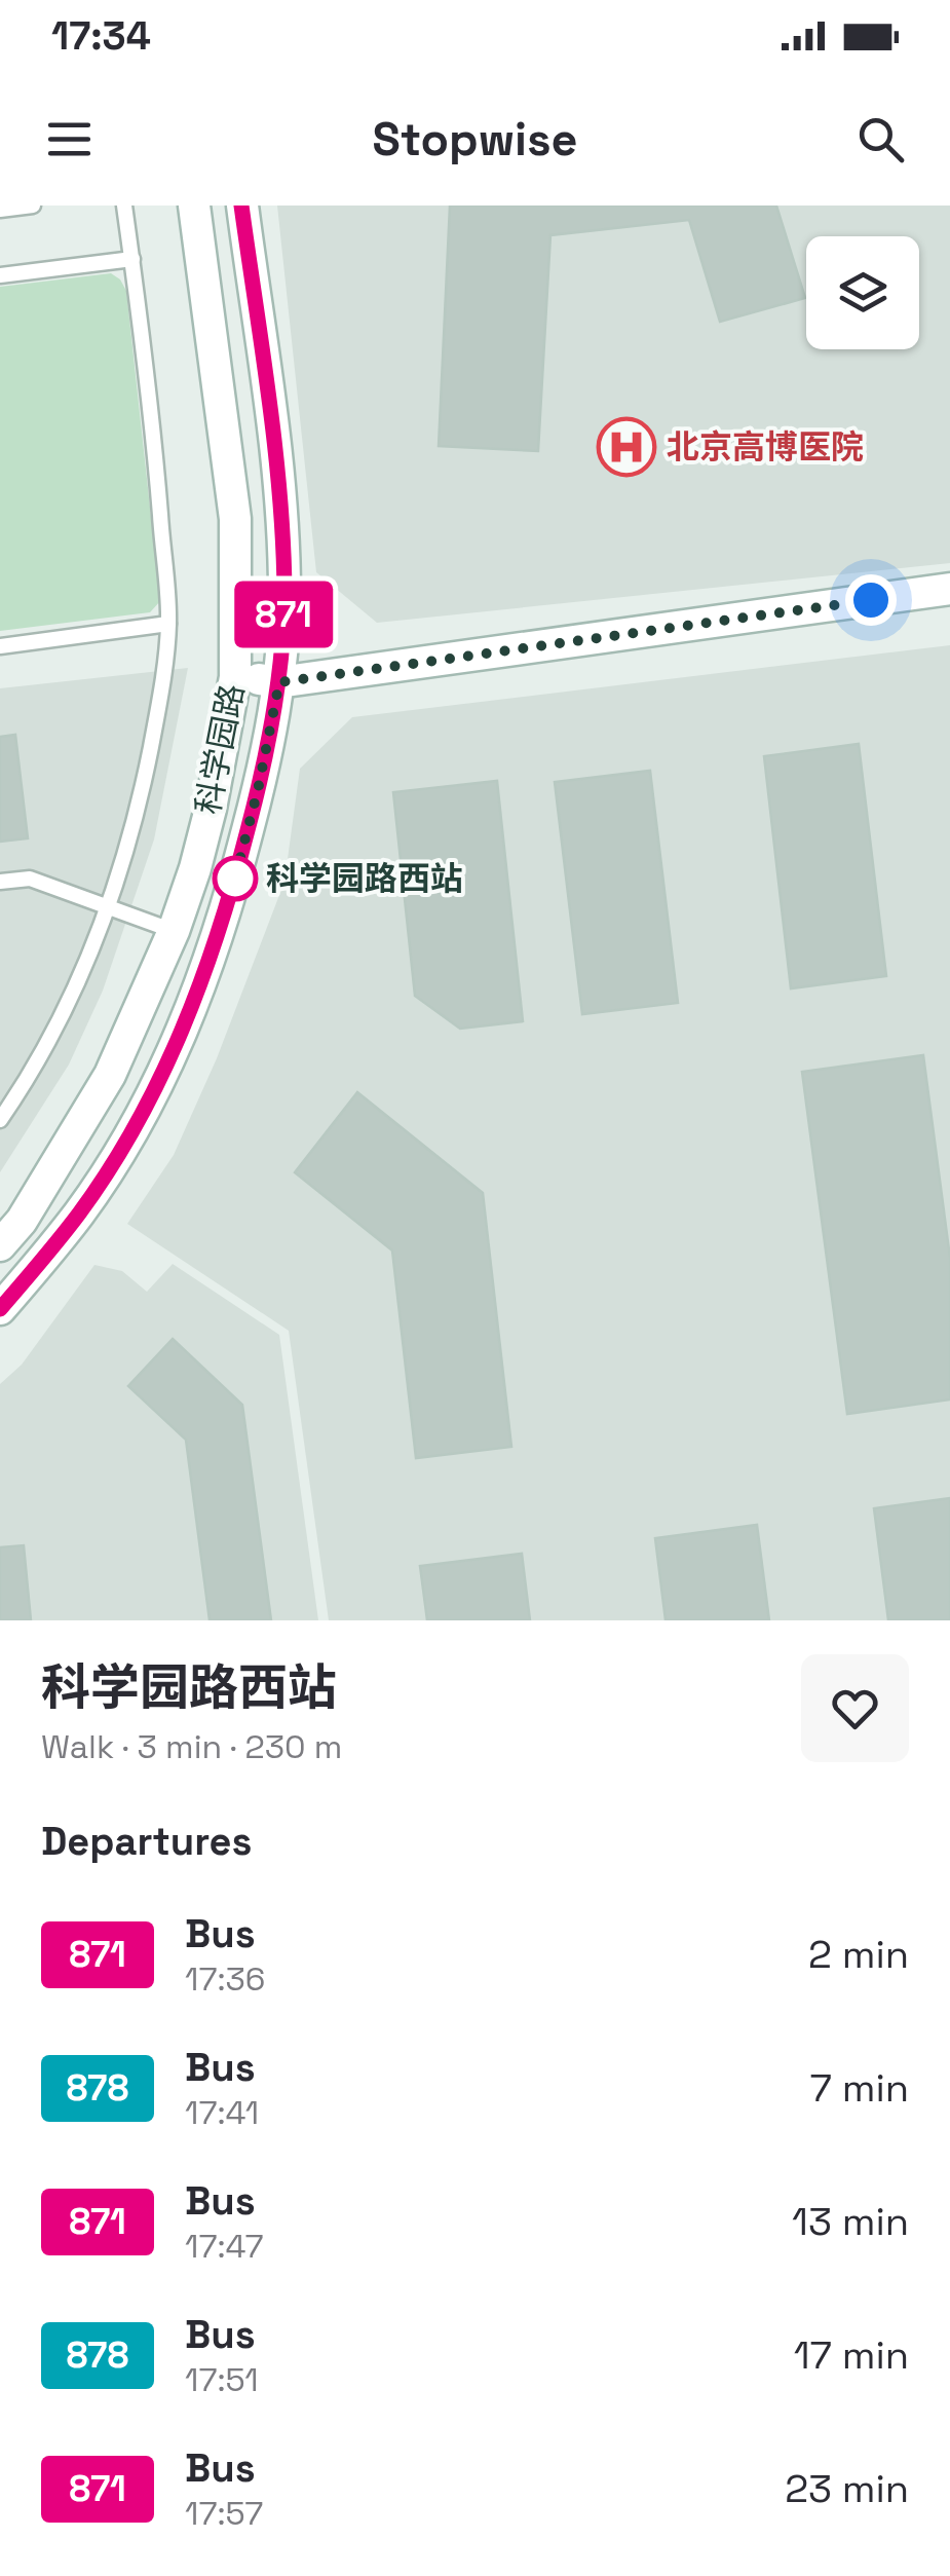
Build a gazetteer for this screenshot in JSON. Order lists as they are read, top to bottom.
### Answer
{
  "streets": {
    "street": ["科学园路"]
  },
  "places": {
    "hospital": ["北京高博医院"],
    "other": ["科学园路西站"]
  },
  "lines": ["bus line 871"],
  "page": {
    "status": "17:34",
    "header": "Stopwise",
    "on_map": "871",
    "heading": [
      ["科学园路西站", "Walk · 3 min · 230 m"],
      "Departures"
    ],
    "list": [
      {
        "mark": "871",
        "name": "Bus",
        "note": "17:36",
        "value": "2 min"
      },
      {
        "mark": "878",
        "name": "Bus",
        "note": "17:41",
        "value": "7 min"
      },
      {
        "mark": "871",
        "name": "Bus",
        "note": "17:47",
        "value": "13 min"
      },
      {
        "mark": "878",
        "name": "Bus",
        "note": "17:51",
        "value": "17 min"
      },
      {
        "mark": "871",
        "name": "Bus",
        "note": "17:57",
        "value": "23 min"
      }
    ]
  }
}
